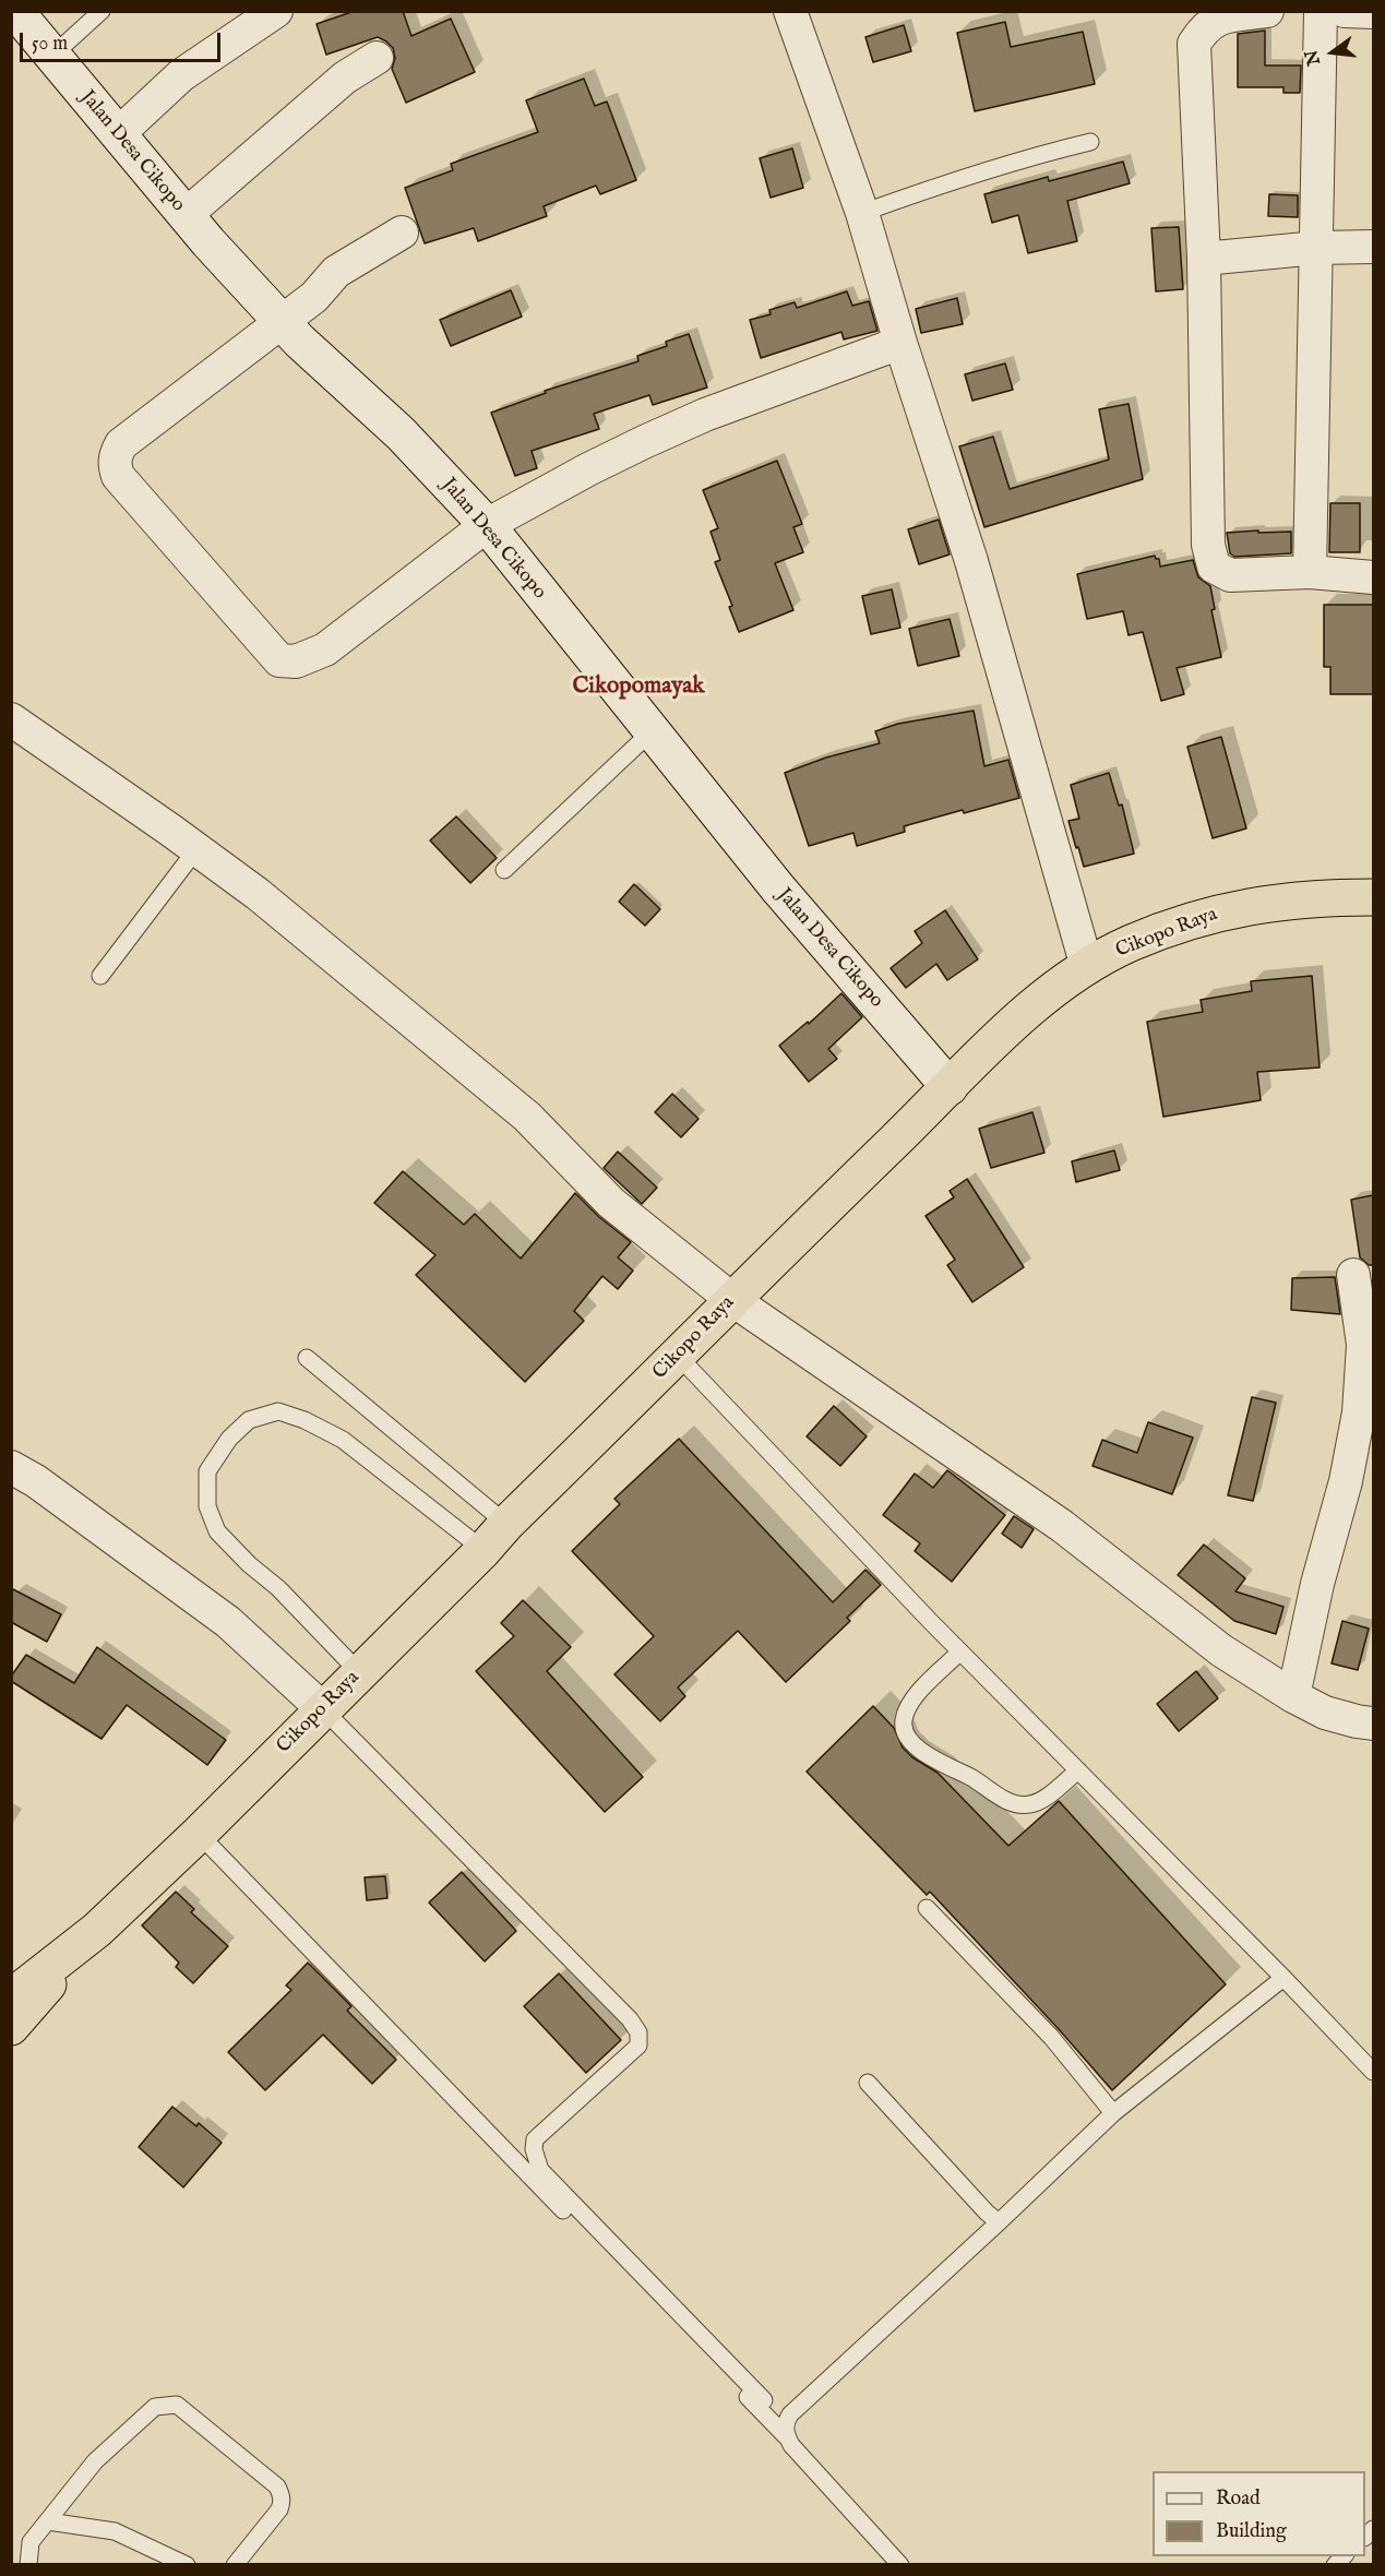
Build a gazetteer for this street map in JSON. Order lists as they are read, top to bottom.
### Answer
{
  "streets": {
    "highway": ["Cikopo Raya"],
    "main road": ["Jalan Desa Cikopo"]
  },
  "crossings": [
    ["Jalan Desa Cikopo", "Cikopo Raya"]
  ],
  "districts": ["Cikopomayak"],
  "legend": ["Road", "Building"],
  "scale_bar": "50 m",
  "north": "left"
}
